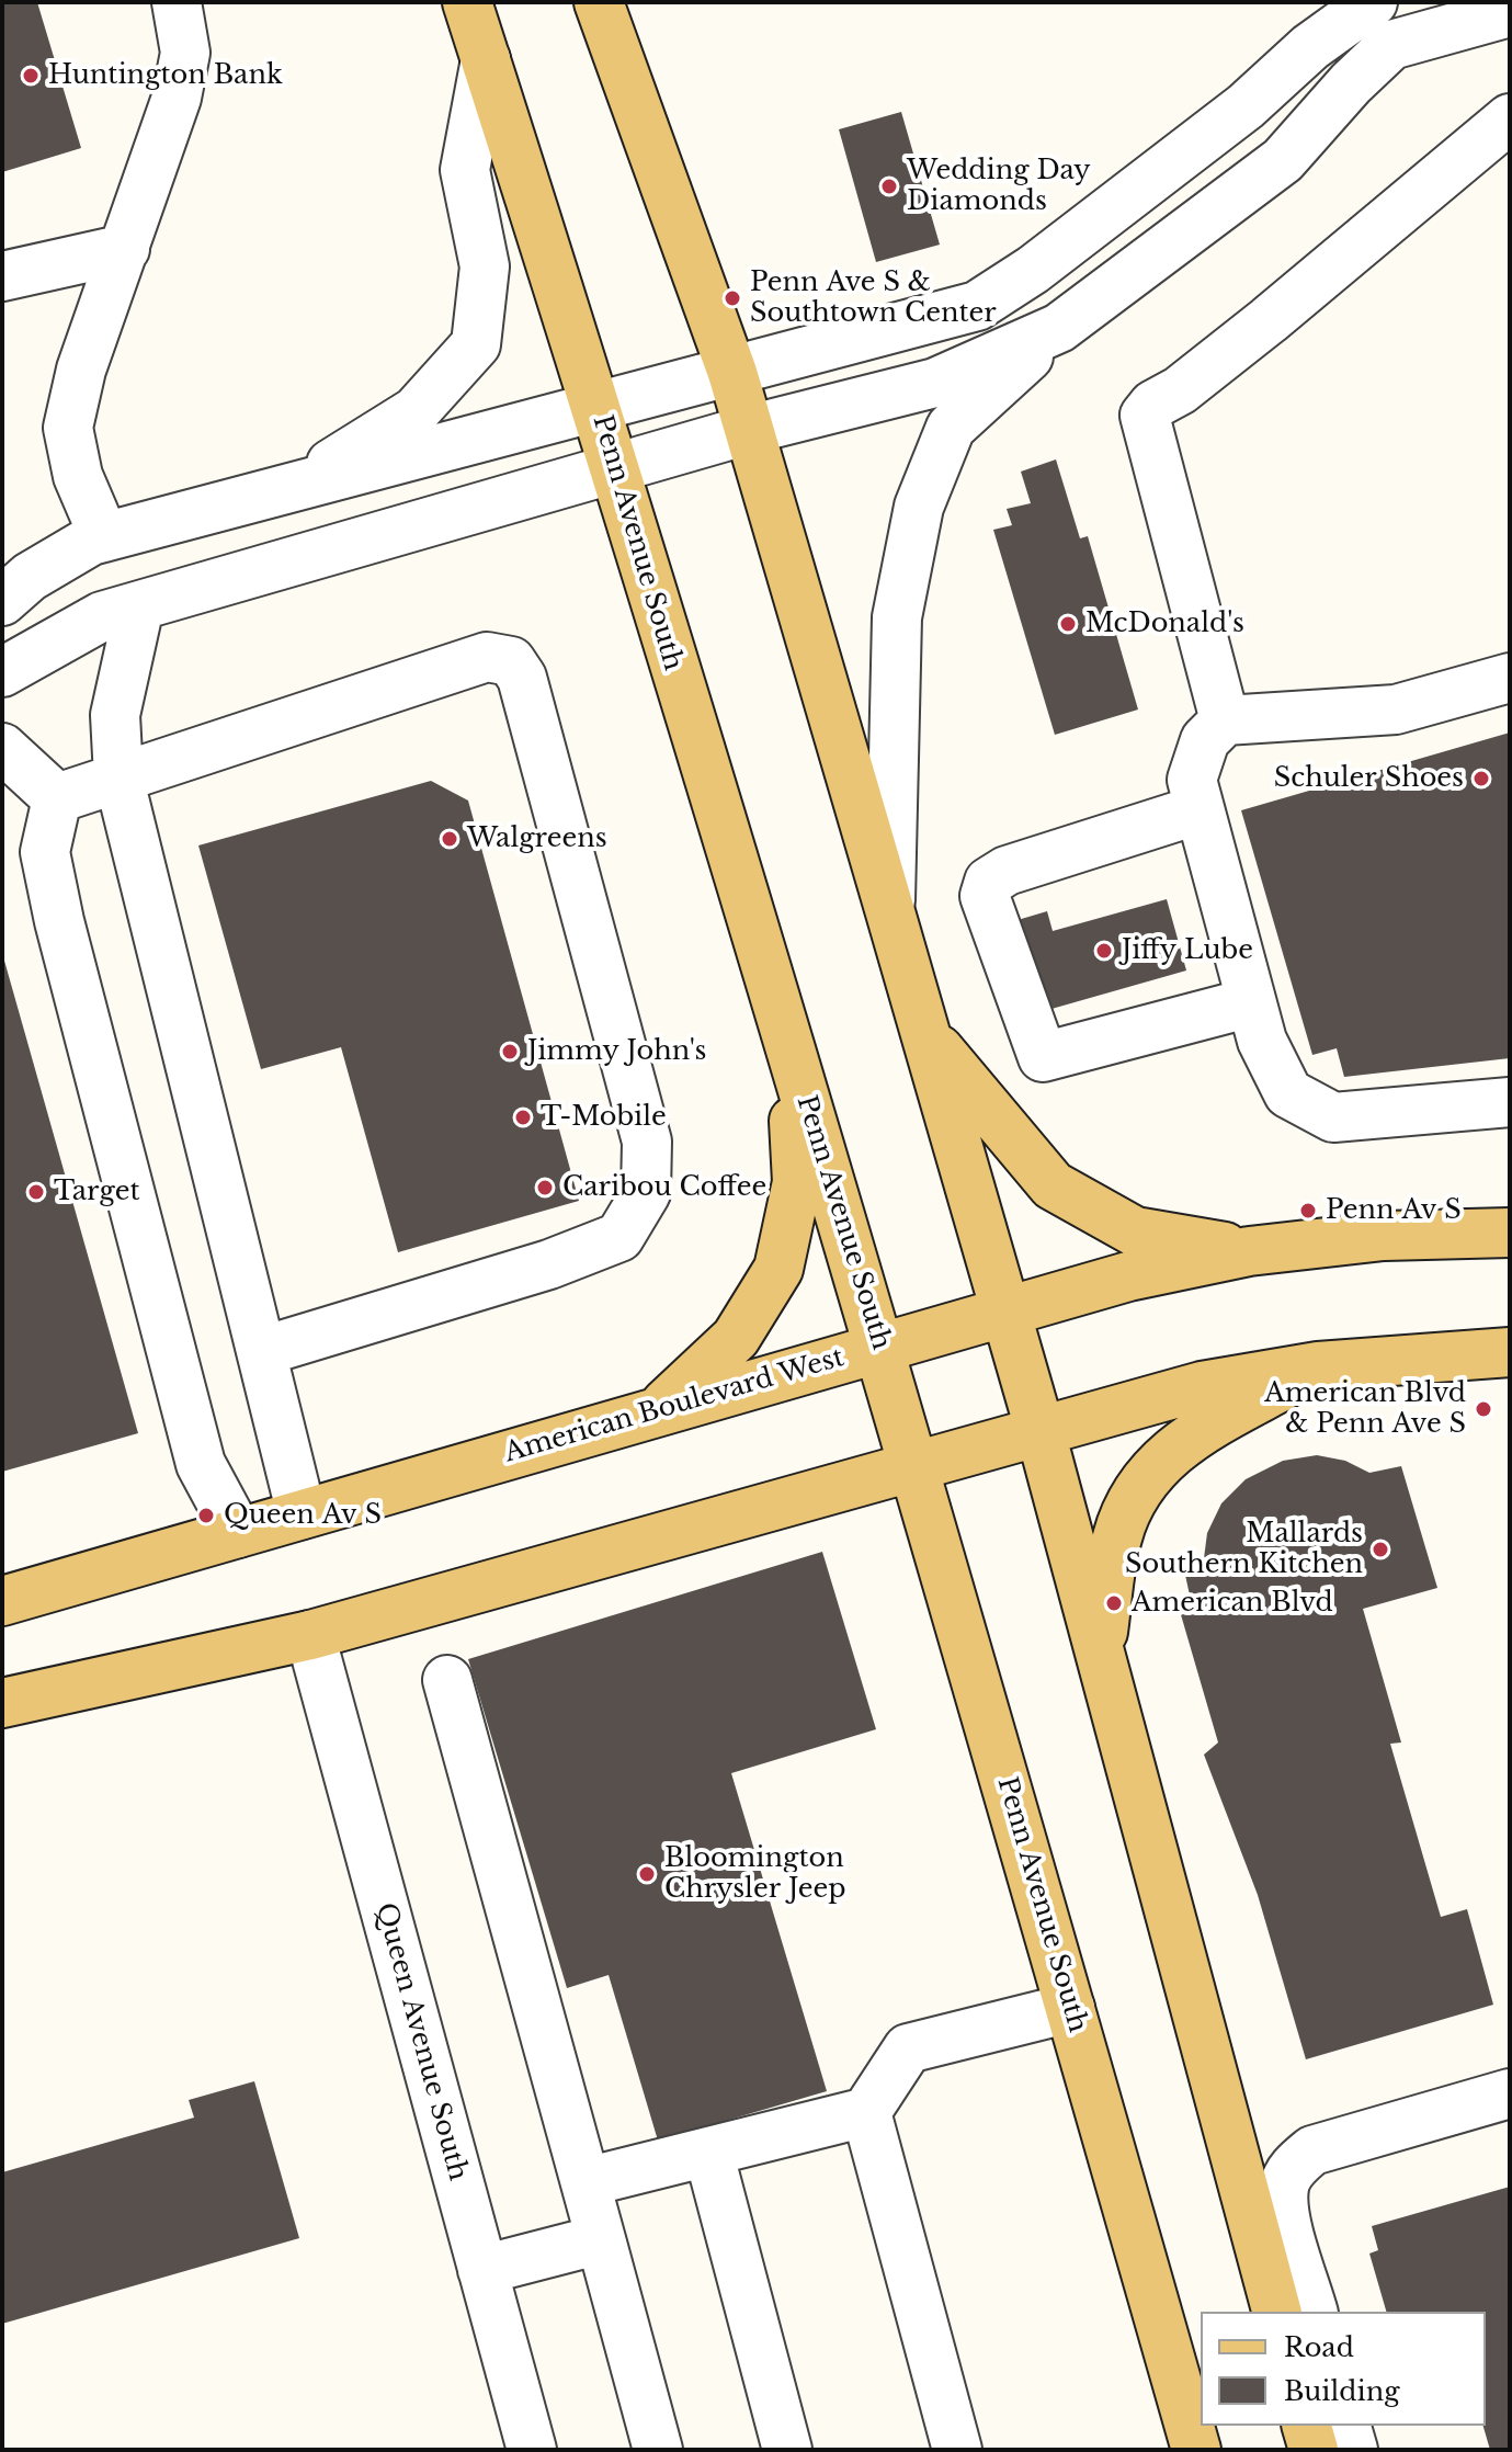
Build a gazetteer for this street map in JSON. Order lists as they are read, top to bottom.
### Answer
{
  "streets": {
    "main road": ["Penn Avenue South", "American Boulevard West"],
    "street": ["Queen Avenue South"]
  },
  "crossings": [
    ["Penn Avenue South", "American Boulevard West"]
  ],
  "places": [
    "Huntington Bank",
    "Wedding Day Diamonds",
    "Penn Ave S & Southtown Center",
    "McDonald's",
    "Schuler Shoes",
    "Walgreens",
    "Jiffy Lube",
    "Jimmy John's",
    "T-Mobile",
    "Caribou Coffee",
    "Target",
    "Penn Av S",
    "American Blvd & Penn Ave S",
    "Queen Av S",
    "Mallards Southern Kitchen",
    "American Blvd",
    "Bloomington Chrysler Jeep"
  ],
  "legend": ["Road", "Building"]
}
